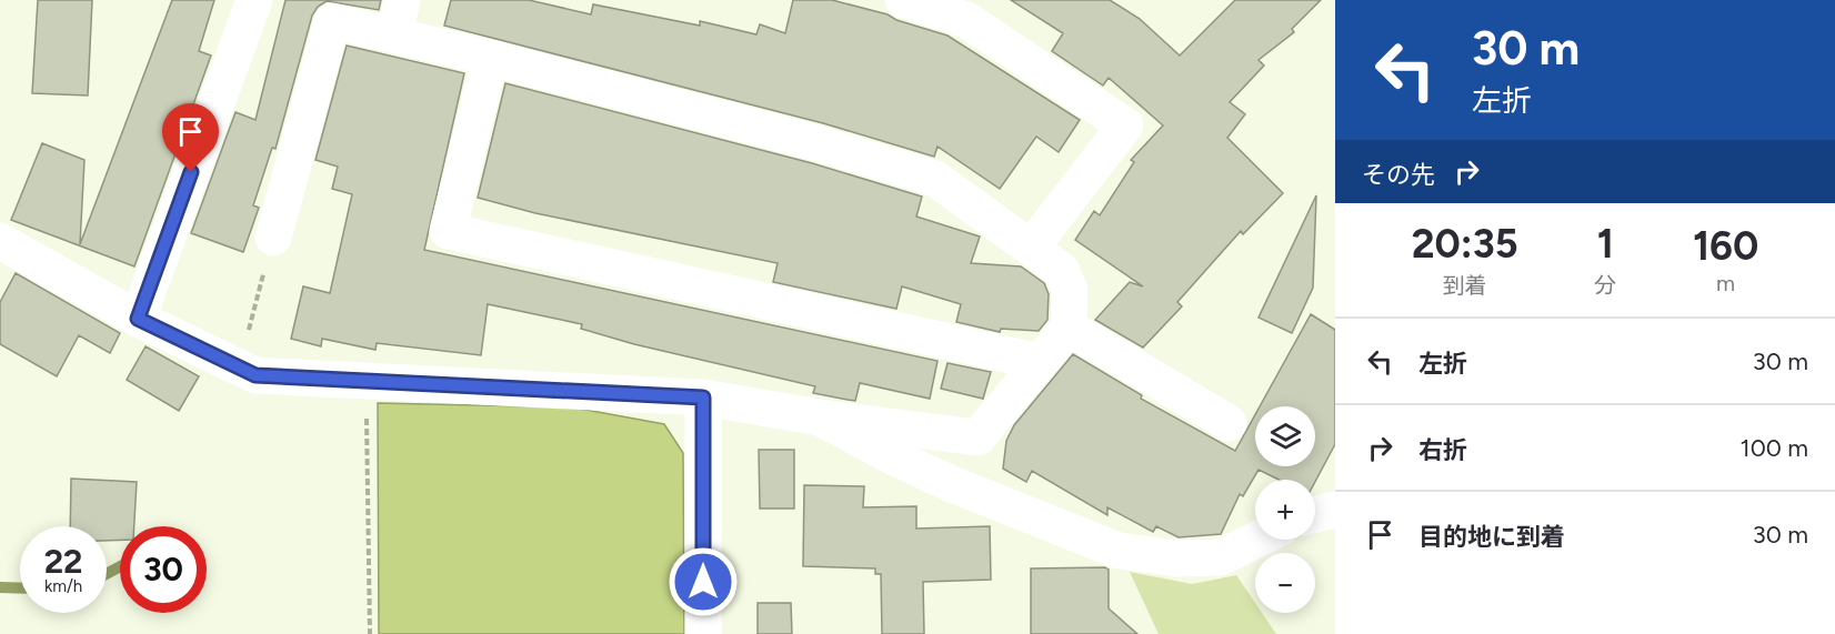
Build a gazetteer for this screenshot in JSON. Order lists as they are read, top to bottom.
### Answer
{
  "page": {
    "turn": ["30 m", "左折"],
    "then": "その先",
    "eta": [
      "20:35",
      "到着",
      "1",
      "分",
      "160",
      "m"
    ],
    "list": [
      {
        "name": "左折",
        "value": "30 m"
      },
      {
        "name": "右折",
        "value": "100 m"
      },
      {
        "name": "目的地に到着",
        "value": "30 m"
      }
    ],
    "map_buttons": ["+", "−"],
    "speed": "22 km/h",
    "limit": "30"
  }
}
